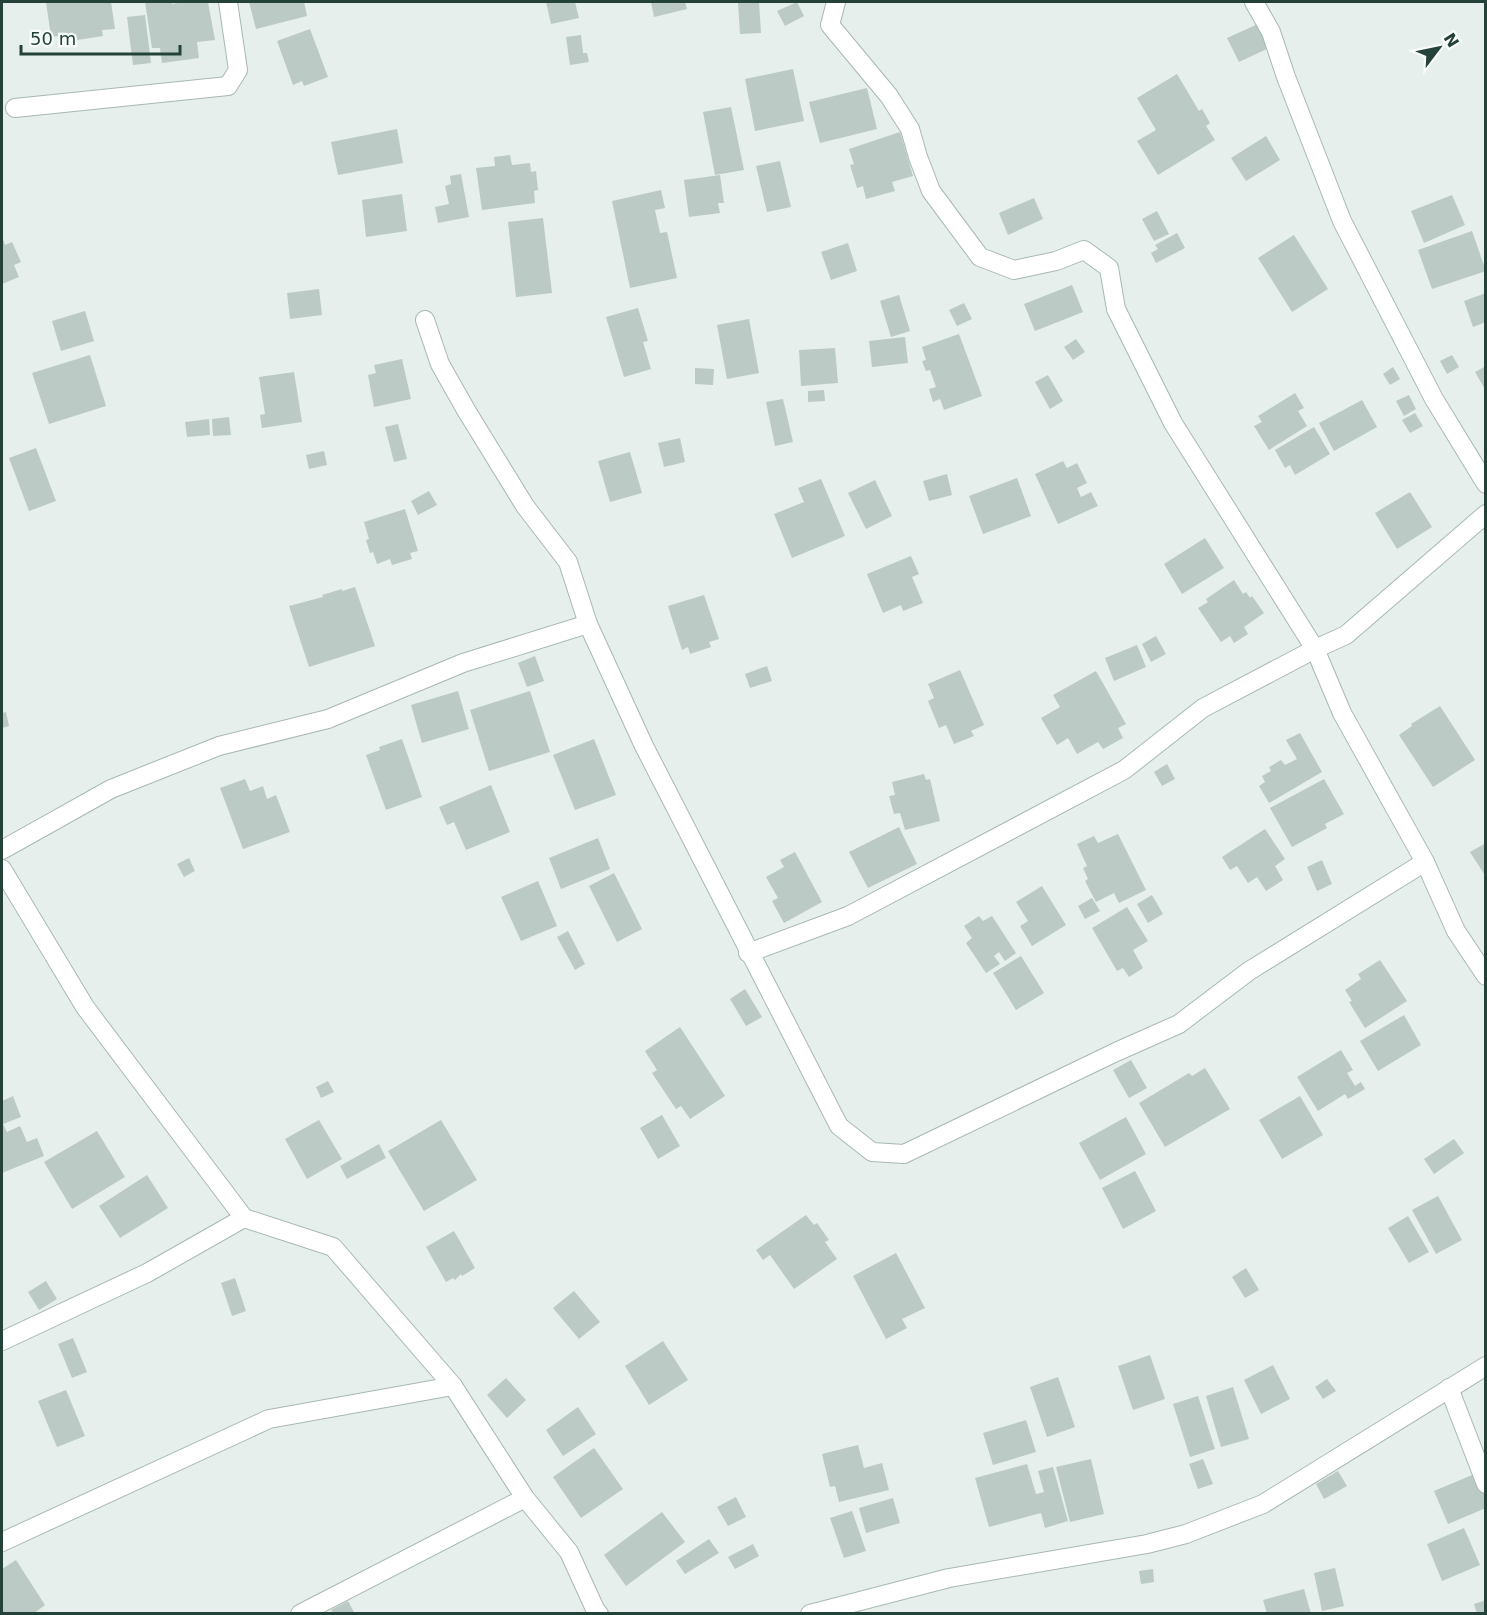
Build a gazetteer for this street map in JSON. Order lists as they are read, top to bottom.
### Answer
{
  "scale_bar": "50 m",
  "north": "top right"
}
